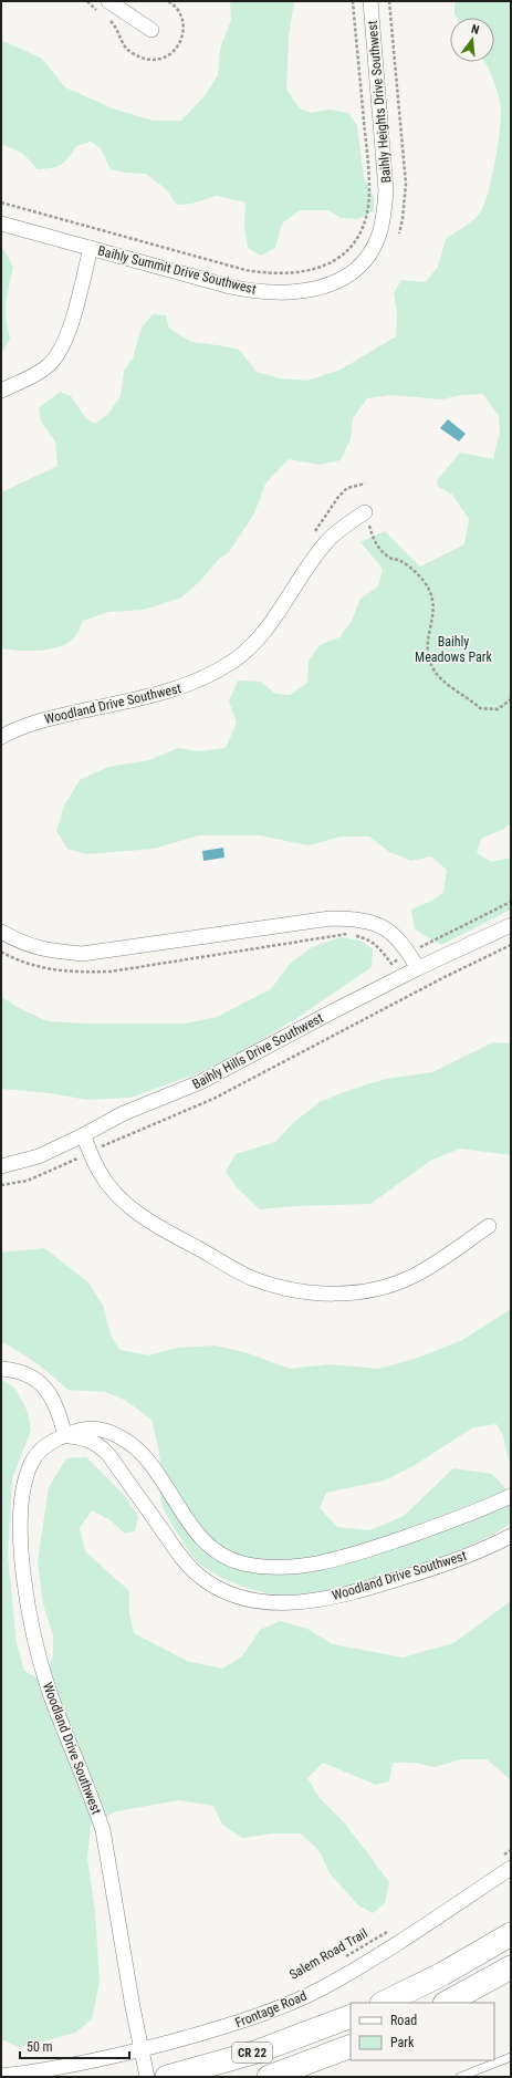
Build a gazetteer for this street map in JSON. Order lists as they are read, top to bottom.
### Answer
{
  "streets": {
    "main road": ["CR 22"],
    "street": [
      "Baihly Heights Drive Southwest",
      "Baihly Summit Drive Southwest",
      "Woodland Drive Southwest",
      "Baihly Hills Drive Southwest",
      "Frontage Road"
    ],
    "path": ["Salem Road Trail"]
  },
  "crossings": [
    ["Baihly Heights Drive Southwest", "Baihly Summit Drive Southwest"],
    ["Woodland Drive Southwest", "Frontage Road"]
  ],
  "parks": ["Baihly Meadows Park"],
  "legend": ["Road", "Park"],
  "scale_bar": "50 m",
  "north": "top"
}
